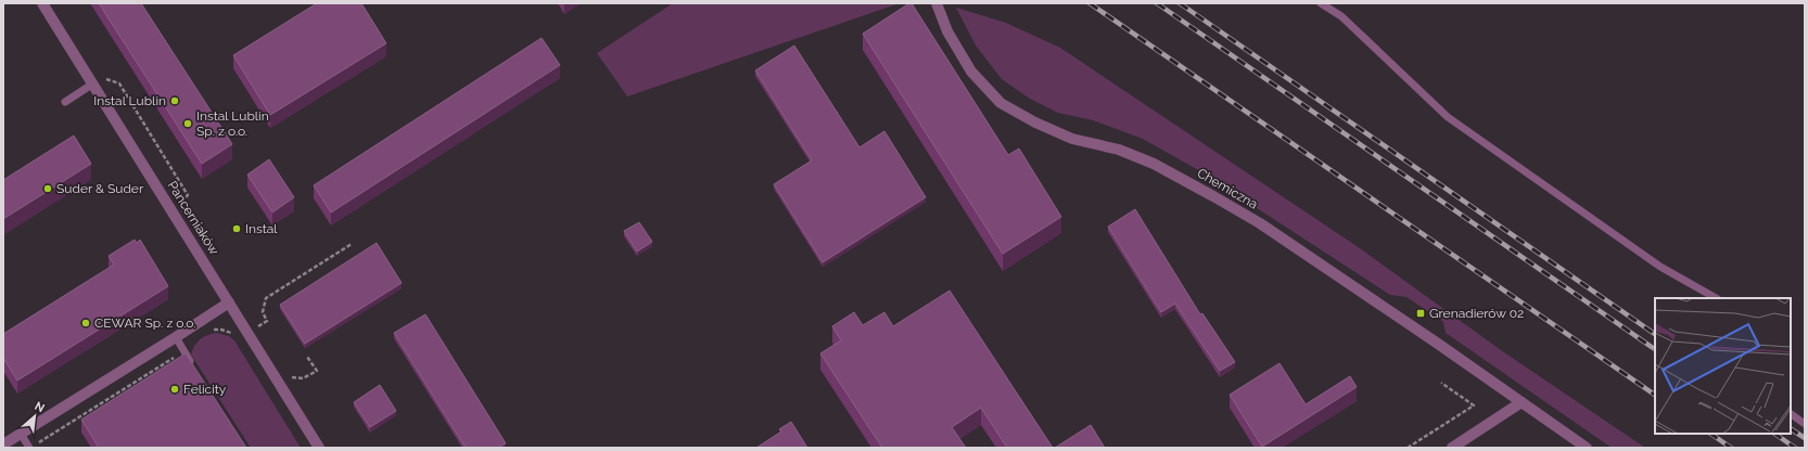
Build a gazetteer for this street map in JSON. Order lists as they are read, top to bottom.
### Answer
{
  "streets": {
    "street": ["Chemiczna", "Pancerniaków"]
  },
  "places": {
    "other": [
      "Instal Lublin",
      "Instal Lublin Sp. z o.o.",
      "Suder & Suder",
      "Instal",
      "CEWAR Sp. z o.o.",
      "Felicity"
    ],
    "transit": ["Grenadierów 02"]
  },
  "north": "top right"
}
